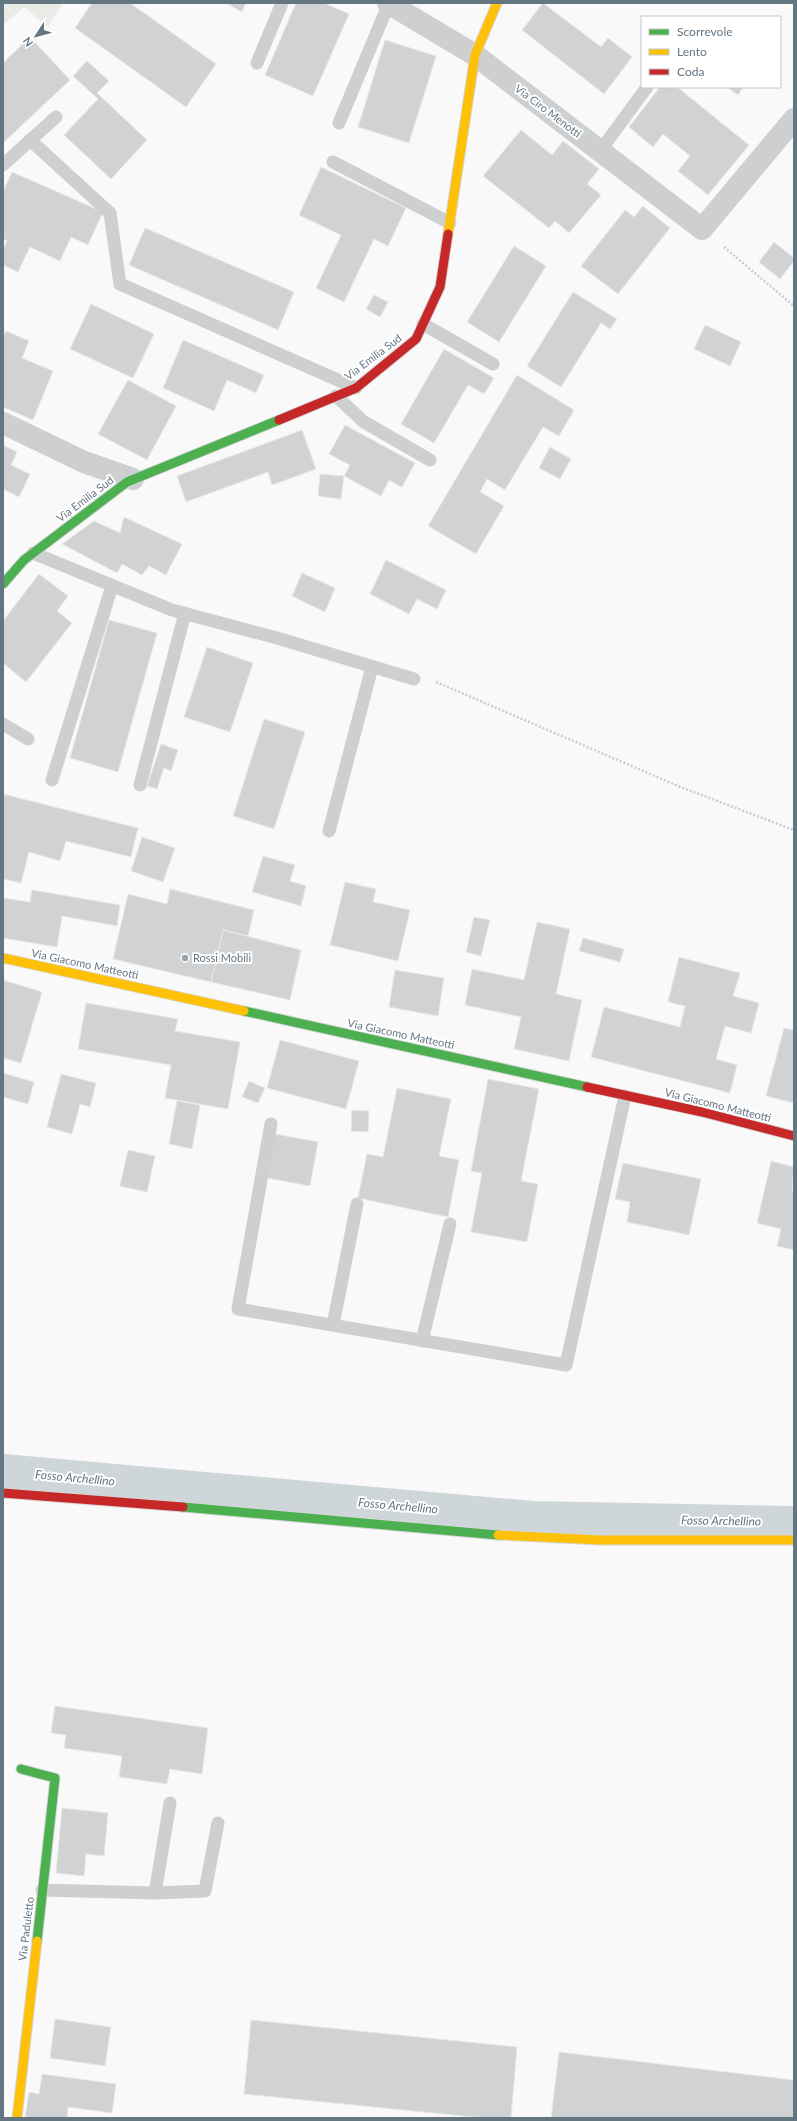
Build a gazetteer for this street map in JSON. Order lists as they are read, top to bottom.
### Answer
{
  "streets": {
    "street": [
      "Via Ciro Menotti",
      "Via Emilia Sud",
      "Via Giacomo Matteotti",
      "Via Paduletto"
    ]
  },
  "crossings": [
    ["Via Ciro Menotti", "Via Emilia Sud"]
  ],
  "water": ["Fosso Archellino"],
  "places": ["Rossi Mobili"],
  "legend": ["Scorrevole", "Lento", "Coda"],
  "north": "bottom left"
}
